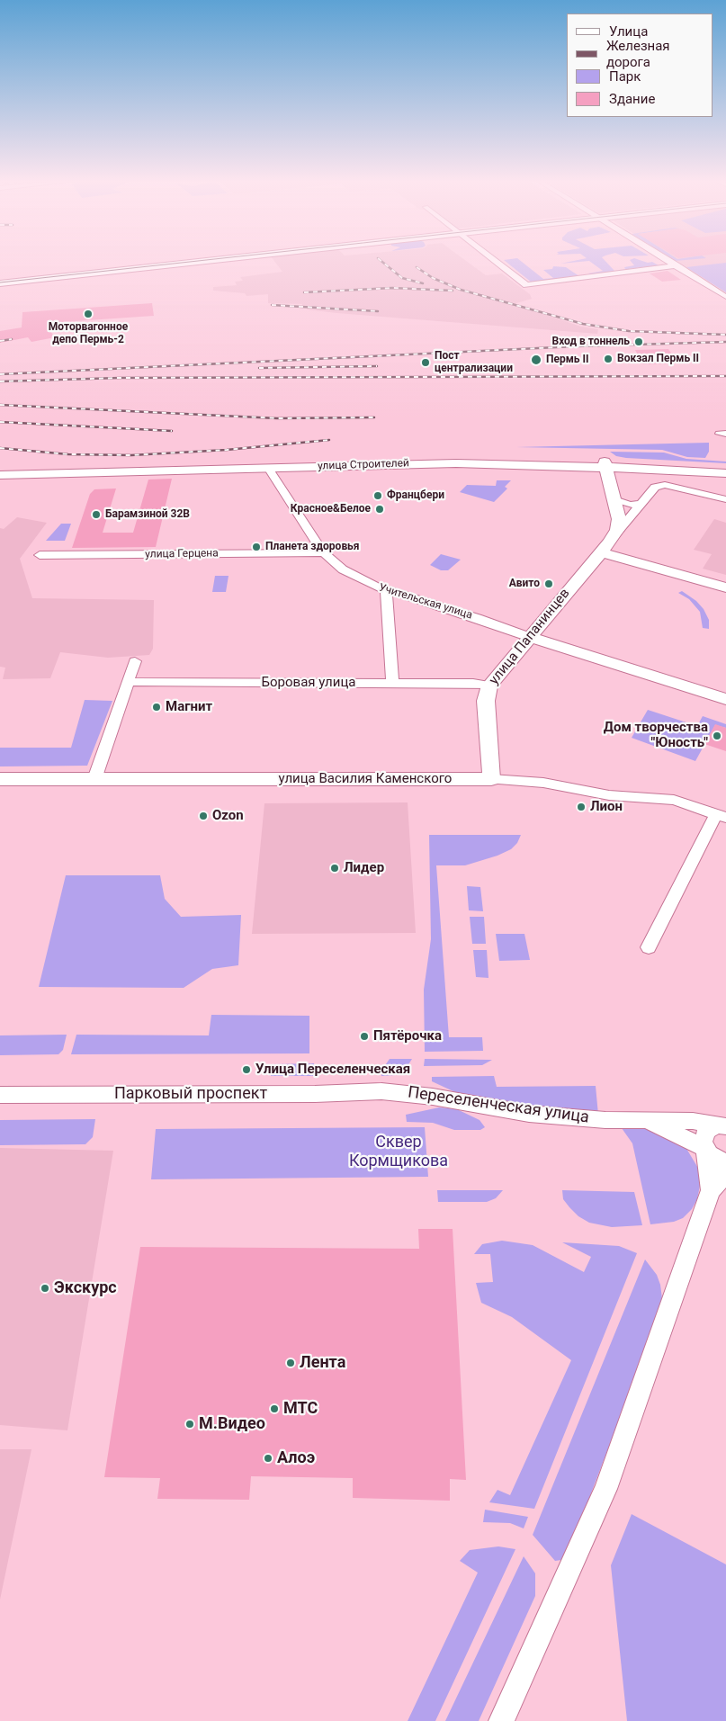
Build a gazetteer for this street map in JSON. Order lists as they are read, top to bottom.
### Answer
{
  "streets": {
    "main road": ["улица Строителей", "улица Папанинцев", "улица Василия Каменского"],
    "street": [
      "улица Герцена",
      "Учительская улица",
      "Боровая улица",
      "Парковый проспект",
      "Переселенческая улица"
    ]
  },
  "crossings": [
    ["улица Строителей", "Учительская улица"],
    ["улица Строителей", "улица Папанинцев"],
    ["улица Герцена", "Учительская улица"],
    ["Учительская улица", "улица Папанинцев"],
    ["улица Папанинцев", "Боровая улица"],
    ["улица Папанинцев", "улица Василия Каменского"],
    ["Парковый проспект", "Переселенческая улица"]
  ],
  "parks": ["Сквер Кормщикова"],
  "places": [
    "Моторвагонное депо Пермь-2",
    "Вход в тоннель",
    "Вокзал Пермь II",
    "Пермь II",
    "Пост централизации",
    "Францбери",
    "Красное&Белое",
    "Барамзиной 32В",
    "Планета здоровья",
    "Авито",
    "Магнит",
    "Дом творчества \"Юность\"",
    "Лион",
    "Ozon",
    "Лидер",
    "Пятёрочка",
    "Улица Переселенческая",
    "Экскурс",
    "Лента",
    "МТС",
    "М.Видео",
    "Алоэ"
  ],
  "legend": [
    "Улица",
    "Железная дорога",
    "Парк",
    "Здание"
  ]
}
